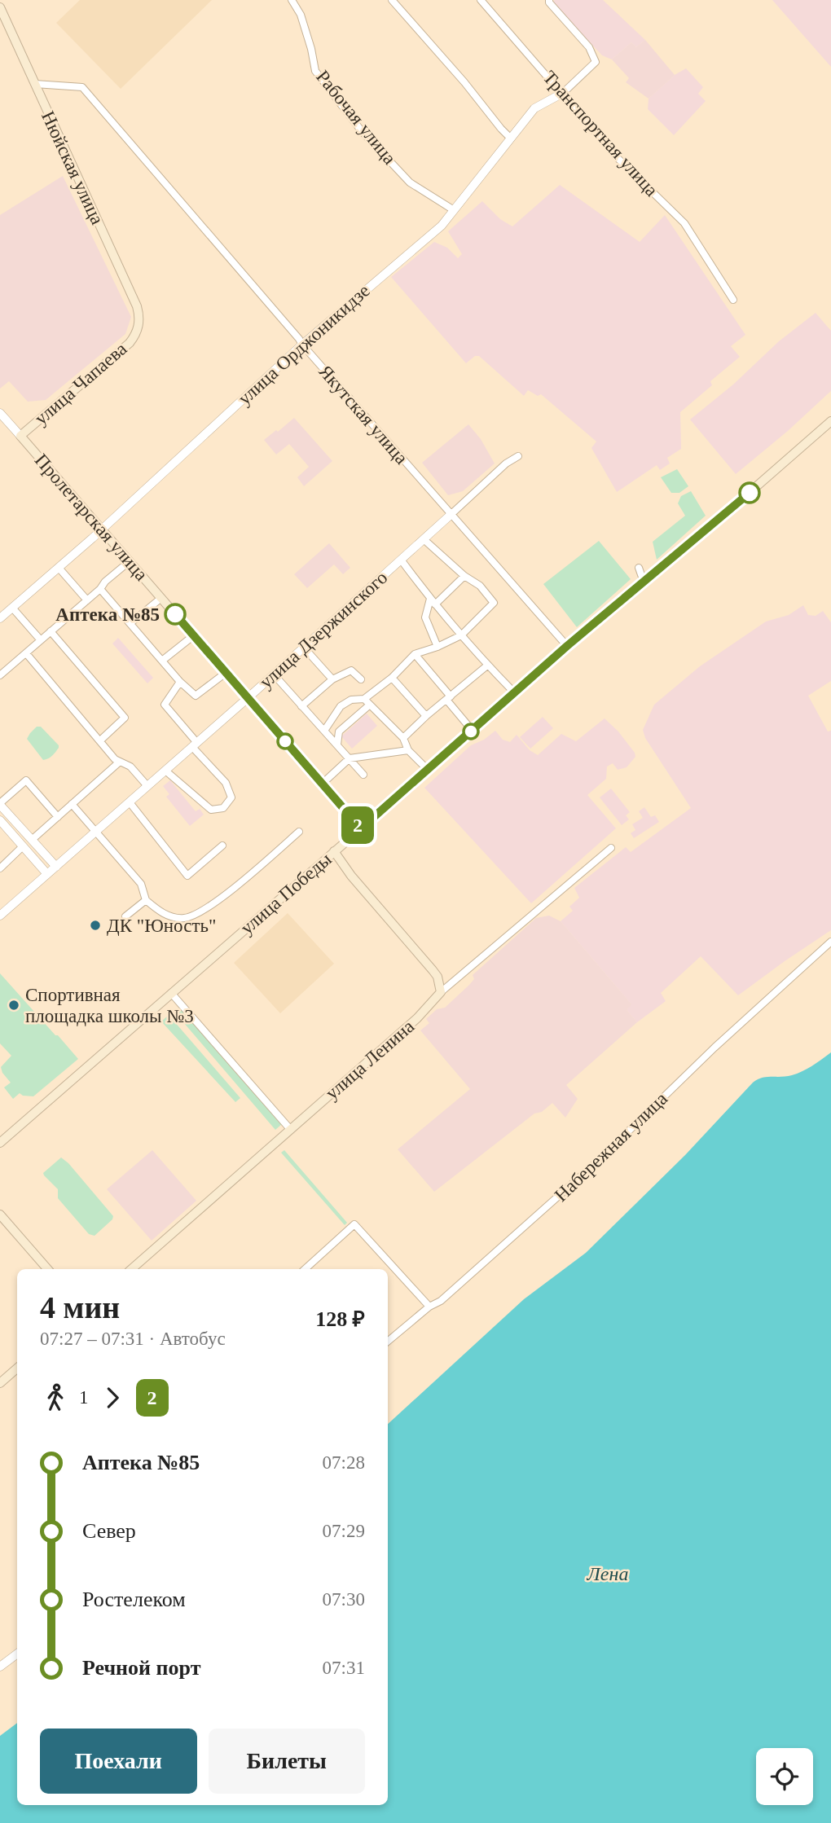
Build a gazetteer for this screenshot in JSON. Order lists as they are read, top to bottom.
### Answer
{
  "streets": {
    "main road": [
      "Нюйская улица",
      "улица Чапаева",
      "Пролетарская улица",
      "улица Победы",
      "улица Ленина"
    ],
    "street": [
      "Рабочая улица",
      "Транспортная улица",
      "улица Орджоникидзе",
      "Якутская улица",
      "улица Дзержинского",
      "Набережная улица"
    ]
  },
  "crossings": [
    ["Рабочая улица", "улица Орджоникидзе"],
    ["Транспортная улица", "улица Орджоникидзе"],
    ["Нюйская улица", "улица Чапаева"],
    ["Нюйская улица", "Якутская улица"],
    ["улица Орджоникидзе", "Якутская улица"],
    ["улица Орджоникидзе", "Пролетарская улица"],
    ["улица Чапаева", "Пролетарская улица"],
    ["Якутская улица", "улица Дзержинского"],
    ["Якутская улица", "улица Победы"],
    ["Пролетарская улица", "улица Дзержинского"],
    ["Пролетарская улица", "улица Победы"]
  ],
  "water": ["Лена"],
  "places": ["Аптека №85", "ДК \"Юность\"", "Спортивная площадка школы №3"],
  "lines": ["bus line 2"],
  "page": {
    "on_map": "2",
    "heading": ["4 мин", "07:27 – 07:31 · Автобус", "128 ₽"],
    "legs": ["1", "2"],
    "list": [
      {
        "name": "Аптека №85",
        "value": "07:28"
      },
      {
        "name": "Север",
        "value": "07:29"
      },
      {
        "name": "Ростелеком",
        "value": "07:30"
      },
      {
        "name": "Речной порт",
        "value": "07:31"
      }
    ],
    "buttons": ["Поехали", "Билеты"]
  }
}
